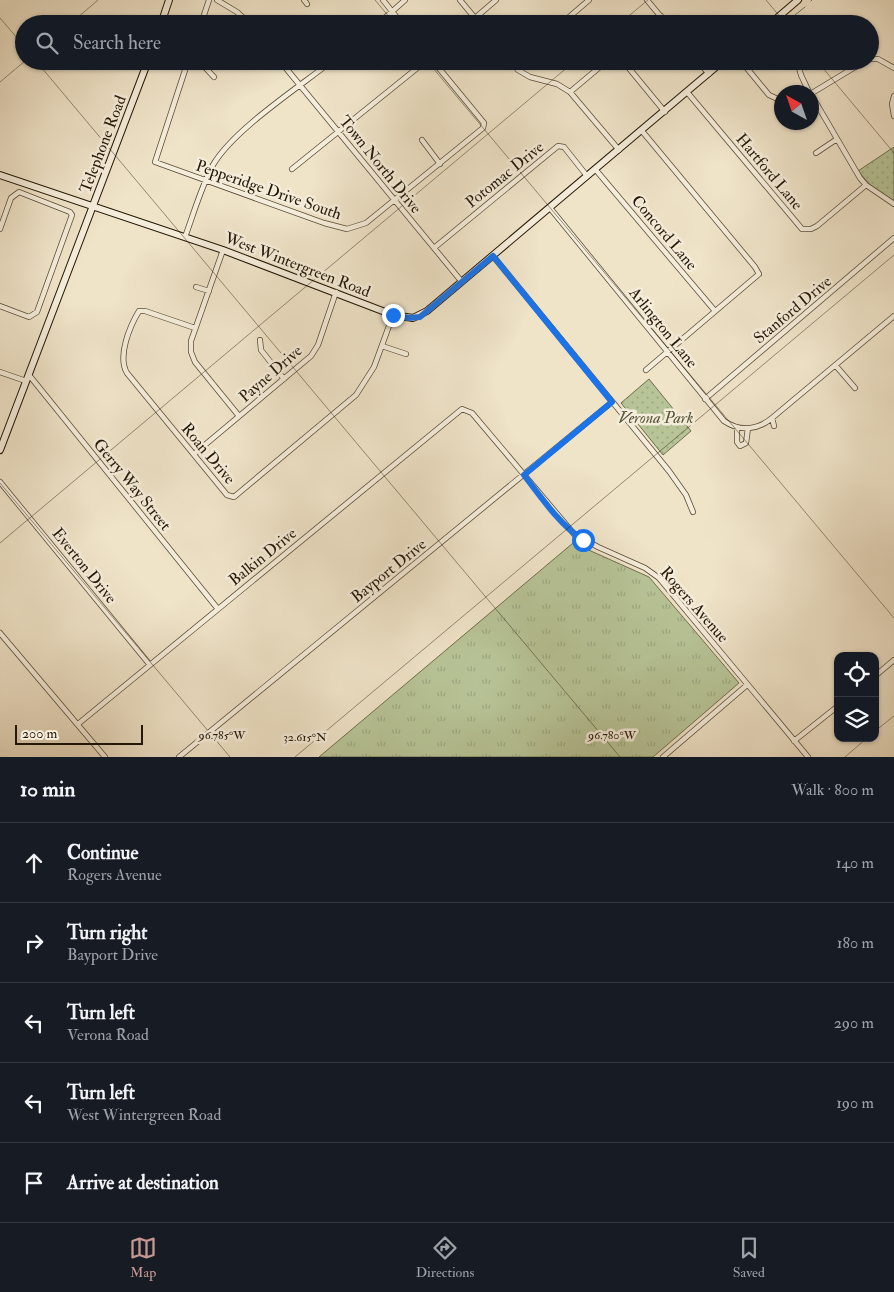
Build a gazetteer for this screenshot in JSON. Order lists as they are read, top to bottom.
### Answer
{
  "streets": {
    "street": [
      "Telephone Road",
      "Town North Drive",
      "Hartford Lane",
      "Potomac Drive",
      "Pepperidge Drive South",
      "Concord Lane",
      "West Wintergreen Road",
      "Stanford Drive",
      "Arlington Lane",
      "Payne Drive",
      "Roan Drive",
      "Gerry Way Street",
      "Balkin Drive",
      "Everton Drive",
      "Bayport Drive",
      "Rogers Avenue"
    ]
  },
  "crossings": [
    ["Telephone Road", "West Wintergreen Road"],
    ["Town North Drive", "Potomac Drive"],
    ["Town North Drive", "Pepperidge Drive South"],
    ["Town North Drive", "West Wintergreen Road"],
    ["Hartford Lane", "West Wintergreen Road"],
    ["Potomac Drive", "West Wintergreen Road"],
    ["Concord Lane", "West Wintergreen Road"],
    ["West Wintergreen Road", "Arlington Lane"],
    ["West Wintergreen Road", "Payne Drive"],
    ["West Wintergreen Road", "Roan Drive"],
    ["Stanford Drive", "Arlington Lane"],
    ["Payne Drive", "Roan Drive"],
    ["Gerry Way Street", "Balkin Drive"],
    ["Balkin Drive", "Everton Drive"],
    ["Balkin Drive", "Rogers Avenue"],
    ["Bayport Drive", "Rogers Avenue"]
  ],
  "parks": ["Verona Park"],
  "scale_bar": "200 m",
  "north": "top left",
  "page": {
    "search": "Search here",
    "scale": "200 m",
    "heading": ["10 min", "Walk · 800 m"],
    "list": [
      ["Continue", "Rogers Avenue", "140 m"],
      ["Turn right", "Bayport Drive", "180 m"],
      ["Turn left", "Verona Road", "290 m"],
      ["Turn left", "West Wintergreen Road", "190 m"],
      "Arrive at destination"
    ],
    "nav": ["Map", "Directions", "Saved"]
  },
  "coordinates": ["96.785°W", "96.780°W", "32.615°N"]
}
